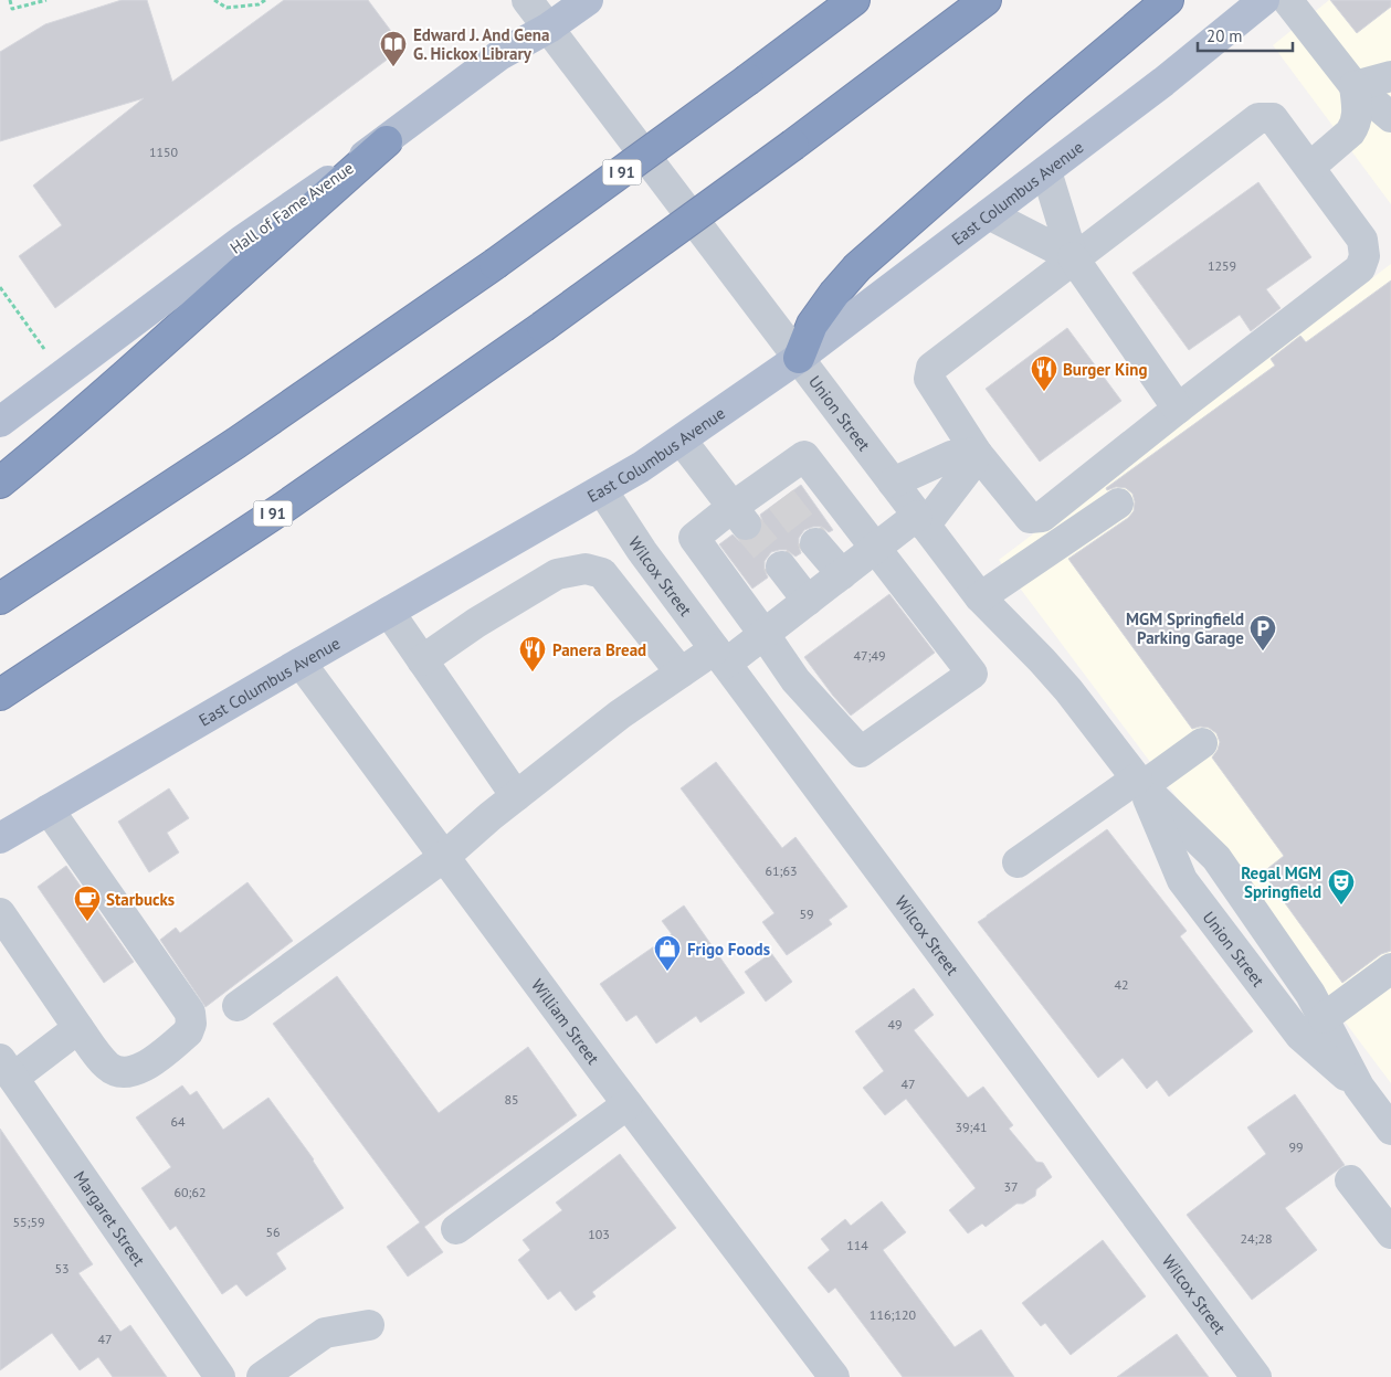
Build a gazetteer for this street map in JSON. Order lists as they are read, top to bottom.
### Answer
{
  "streets": {
    "highway": ["I 91"],
    "main road": ["East Columbus Avenue", "Hall of Fame Avenue"],
    "street": [
      "Union Street",
      "Wilcox Street",
      "William Street",
      "Margaret Street"
    ]
  },
  "crossings": [
    ["East Columbus Avenue", "Union Street"],
    ["East Columbus Avenue", "Wilcox Street"],
    ["East Columbus Avenue", "William Street"],
    ["Hall of Fame Avenue", "Union Street"]
  ],
  "places": {
    "library": ["Edward J. And Gena G. Hickox Library"],
    "restaurant": ["Burger King", "Panera Bread"],
    "parking": ["MGM Springfield Parking Garage"],
    "theatre": ["Regal MGM Springfield"],
    "cafe": ["Starbucks"],
    "shop": ["Frigo Foods"]
  },
  "house_numbers": [
    "1150",
    "1259",
    "47;49",
    "61;63",
    "59",
    "42",
    "49",
    "47",
    "85",
    "64",
    "39;41",
    "99",
    "37",
    "60;62",
    "55;59",
    "56",
    "103",
    "24;28",
    "114",
    "53",
    "116;120",
    "47"
  ],
  "scale_bar": "20 m"
}
